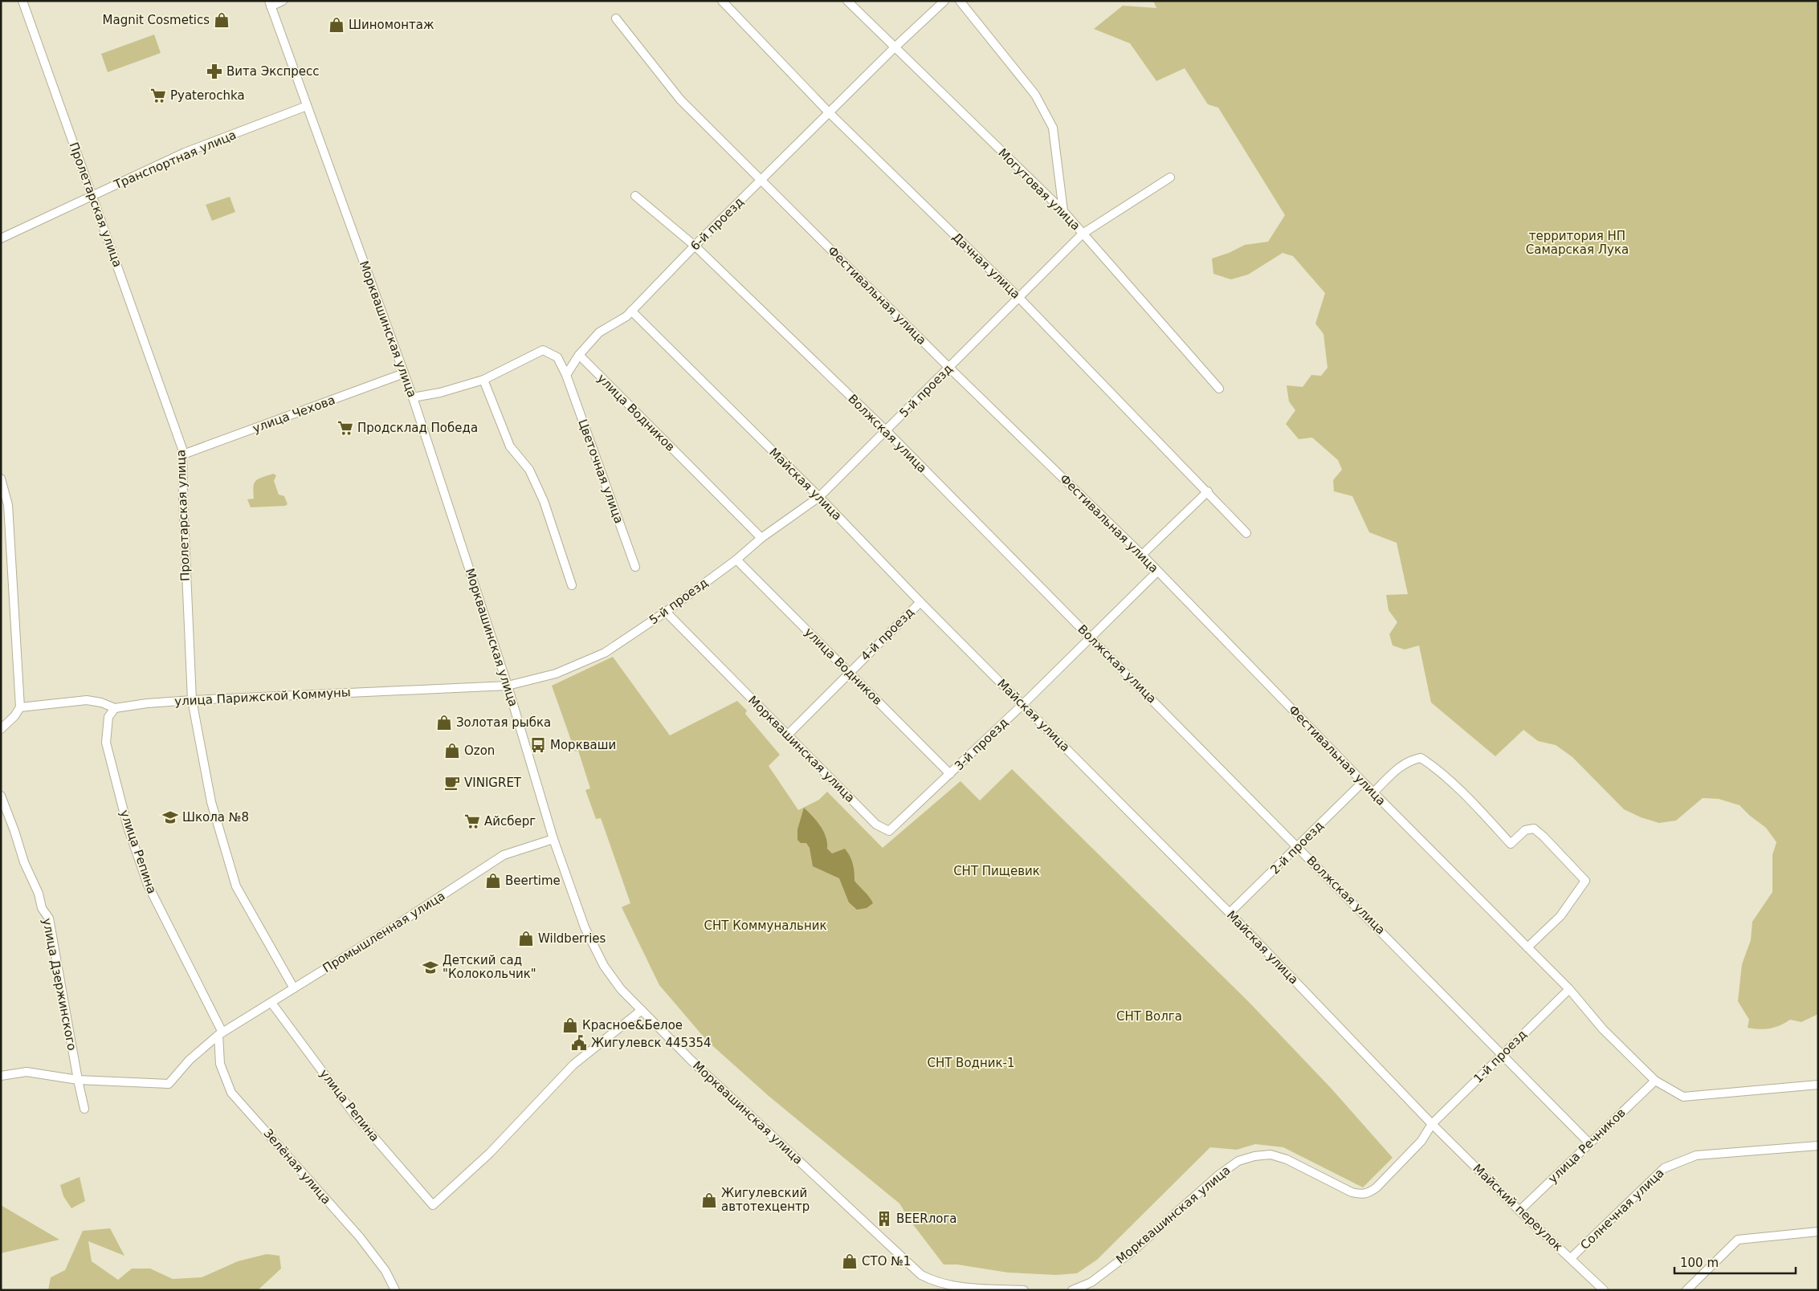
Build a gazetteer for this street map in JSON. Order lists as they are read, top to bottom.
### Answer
{
  "streets": {
    "street": [
      "Транспортная улица",
      "Могутовая улица",
      "Пролетарская улица",
      "6-й проезд",
      "Дачная улица",
      "Фестивальная улица",
      "Морквашинская улица",
      "5-й проезд",
      "улица Водников",
      "улица Чехова",
      "Волжская улица",
      "Цветочная улица",
      "Майская улица",
      "4-й проезд",
      "улица Парижской Коммуны",
      "3-й проезд",
      "2-й проезд",
      "улица Репина",
      "Промышленная улица",
      "улица Дзержинского",
      "1-й проезд",
      "улица Речников",
      "Зелёная улица",
      "Майский переулок",
      "Солнечная улица"
    ]
  },
  "crossings": [
    ["Транспортная улица", "Пролетарская улица"],
    ["Транспортная улица", "Морквашинская улица"],
    ["Могутовая улица", "6-й проезд"],
    ["Могутовая улица", "5-й проезд"],
    ["Пролетарская улица", "улица Чехова"],
    ["Пролетарская улица", "улица Парижской Коммуны"],
    ["Пролетарская улица", "Промышленная улица"],
    ["6-й проезд", "Дачная улица"],
    ["6-й проезд", "Фестивальная улица"],
    ["6-й проезд", "улица Водников"],
    ["6-й проезд", "Волжская улица"],
    ["6-й проезд", "Цветочная улица"],
    ["6-й проезд", "Майская улица"],
    ["Дачная улица", "5-й проезд"],
    ["Фестивальная улица", "5-й проезд"],
    ["Фестивальная улица", "3-й проезд"],
    ["Фестивальная улица", "2-й проезд"],
    ["Фестивальная улица", "1-й проезд"],
    ["Фестивальная улица", "улица Речников"],
    ["Морквашинская улица", "5-й проезд"],
    ["Морквашинская улица", "улица Чехова"],
    ["Морквашинская улица", "Майская улица"],
    ["Морквашинская улица", "4-й проезд"],
    ["Морквашинская улица", "улица Парижской Коммуны"],
    ["Морквашинская улица", "3-й проезд"],
    ["Морквашинская улица", "улица Репина"],
    ["Морквашинская улица", "Промышленная улица"],
    ["Морквашинская улица", "1-й проезд"],
    ["Морквашинская улица", "Майский переулок"],
    ["5-й проезд", "улица Водников"],
    ["5-й проезд", "Волжская улица"],
    ["5-й проезд", "Майская улица"],
    ["5-й проезд", "улица Парижской Коммуны"],
    ["улица Водников", "4-й проезд"],
    ["улица Водников", "3-й проезд"],
    ["Волжская улица", "3-й проезд"],
    ["Волжская улица", "2-й проезд"],
    ["Волжская улица", "1-й проезд"],
    ["Волжская улица", "улица Речников"],
    ["Майская улица", "4-й проезд"],
    ["Майская улица", "3-й проезд"],
    ["Майская улица", "2-й проезд"],
    ["Майская улица", "1-й проезд"],
    ["Майская улица", "Майский переулок"],
    ["улица Парижской Коммуны", "улица Репина"],
    ["улица Репина", "Промышленная улица"],
    ["улица Репина", "Зелёная улица"],
    ["Промышленная улица", "улица Дзержинского"],
    ["Промышленная улица", "Зелёная улица"],
    ["1-й проезд", "Майский переулок"],
    ["улица Речников", "Майский переулок"],
    ["Майский переулок", "Солнечная улица"]
  ],
  "parks": [
    "территория НП Самарская Лука",
    "СНТ Пищевик",
    "СНТ Коммунальник",
    "СНТ Волга",
    "СНТ Водник-1"
  ],
  "places": {
    "shop": [
      "Magnit Cosmetics",
      "Шиномонтаж",
      "Золотая рыбка",
      "Ozon",
      "Beertime",
      "Wildberries",
      "Красное&Белое",
      "Жигулевский автотехцентр",
      "СТО №1"
    ],
    "pharmacy": ["Вита Экспресс"],
    "supermarket": ["Pyaterochka", "Продсклад Победа", "Айсберг"],
    "bus stop": ["Моркваши"],
    "cafe": ["VINIGRET"],
    "school or university": ["Школа №8", "Детский сад \"Колокольчик\""],
    "public building": ["Жигулевск 445354"],
    "building": ["BEERлога"]
  },
  "scale_bar": "100 m"
}
